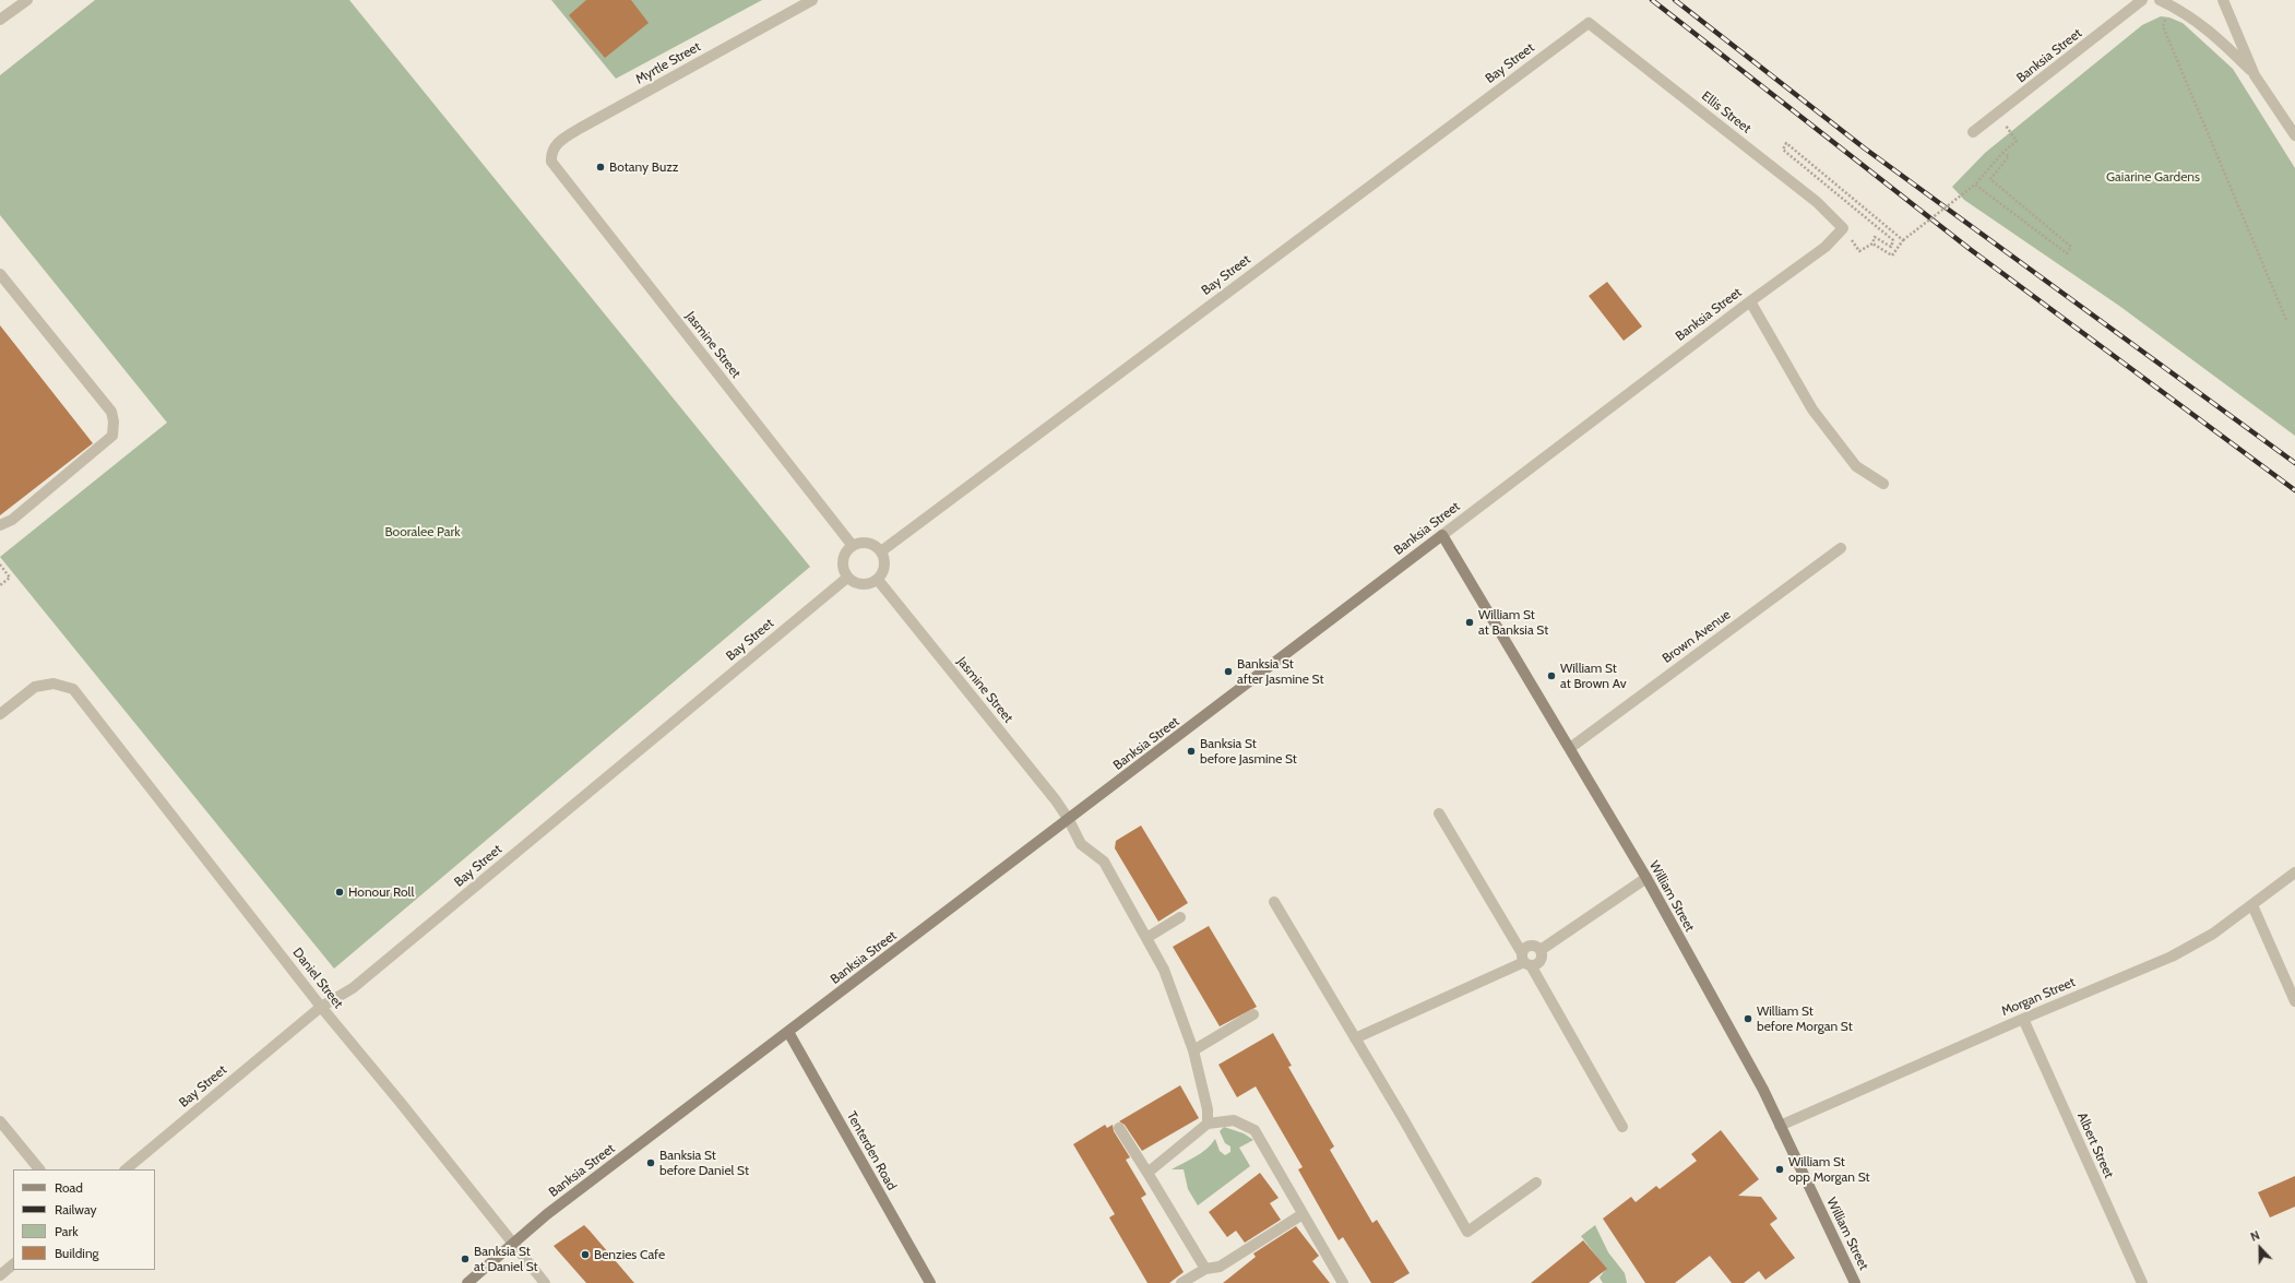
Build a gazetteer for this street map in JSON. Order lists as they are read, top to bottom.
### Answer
{
  "streets": {
    "street": [
      "Banksia Street",
      "Myrtle Street",
      "Bay Street",
      "Ellis Street",
      "Jasmine Street",
      "Brown Avenue",
      "William Street",
      "Daniel Street",
      "Morgan Street",
      "Albert Street",
      "Tenterden Road"
    ]
  },
  "crossings": [
    ["Banksia Street", "Ellis Street"],
    ["Banksia Street", "Jasmine Street"],
    ["Banksia Street", "William Street"],
    ["Banksia Street", "Daniel Street"],
    ["Banksia Street", "Tenterden Road"],
    ["Myrtle Street", "Jasmine Street"],
    ["Bay Street", "Ellis Street"],
    ["Bay Street", "Jasmine Street"],
    ["Bay Street", "Daniel Street"],
    ["Brown Avenue", "William Street"],
    ["William Street", "Morgan Street"],
    ["Morgan Street", "Albert Street"]
  ],
  "parks": ["Gaiarine Gardens", "Booralee Park"],
  "places": [
    "Botany Buzz",
    "William St at Banksia St",
    "Banksia St after Jasmine St",
    "William St at Brown Av",
    "Banksia St before Jasmine St",
    "Honour Roll",
    "William St before Morgan St",
    "Banksia St before Daniel St",
    "William St opp Morgan St",
    "Benzies Cafe",
    "Banksia St at Daniel St"
  ],
  "legend": [
    "Road",
    "Railway",
    "Park",
    "Building"
  ],
  "north": "top"
}
